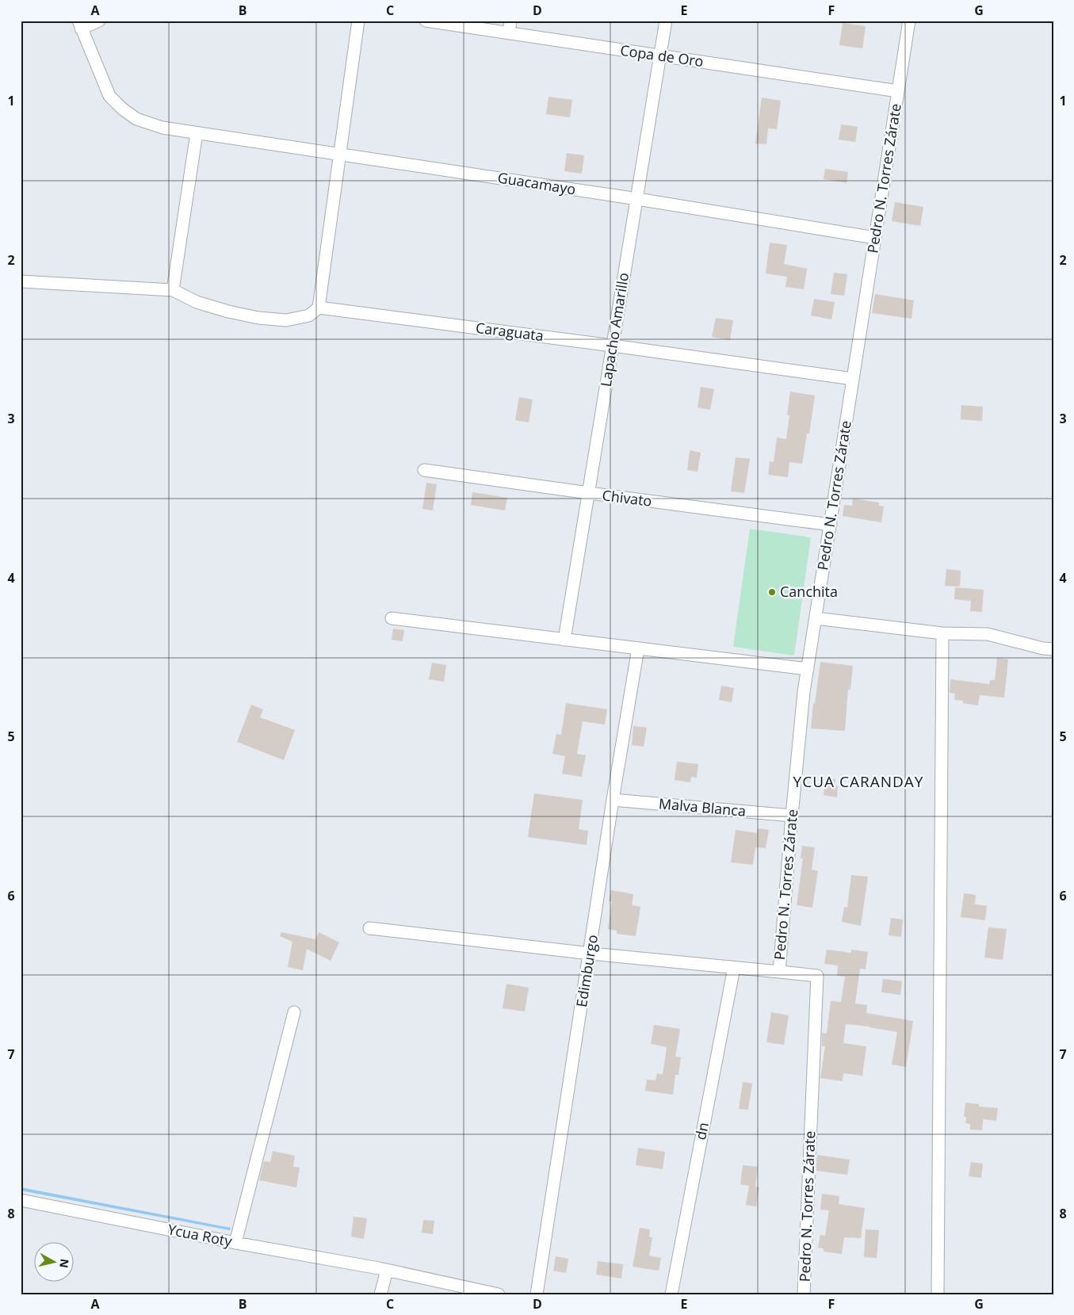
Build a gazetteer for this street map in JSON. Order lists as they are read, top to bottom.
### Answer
{
  "streets": {
    "street": [
      "Copa de Oro",
      "Pedro N. Torres Zárate",
      "Guacamayo",
      "Lapacho Amarillo",
      "Caraguata",
      "Chivato",
      "Malva Blanca",
      "Edimburgo",
      "dn",
      "Ycua Roty"
    ]
  },
  "crossings": [
    ["Copa de Oro", "Pedro N. Torres Zárate"],
    ["Copa de Oro", "Lapacho Amarillo"],
    ["Pedro N. Torres Zárate", "Guacamayo"],
    ["Pedro N. Torres Zárate", "Caraguata"],
    ["Pedro N. Torres Zárate", "Chivato"],
    ["Pedro N. Torres Zárate", "Malva Blanca"],
    ["Guacamayo", "Lapacho Amarillo"],
    ["Lapacho Amarillo", "Caraguata"],
    ["Lapacho Amarillo", "Chivato"],
    ["Malva Blanca", "Edimburgo"]
  ],
  "districts": ["YCUA CARANDAY"],
  "places": ["Canchita"],
  "north": "right",
  "grid": {
    "columns": [
      "A",
      "B",
      "C",
      "D",
      "E",
      "F",
      "G"
    ],
    "rows": [
      "1",
      "2",
      "3",
      "4",
      "5",
      "6",
      "7",
      "8"
    ]
  }
}
